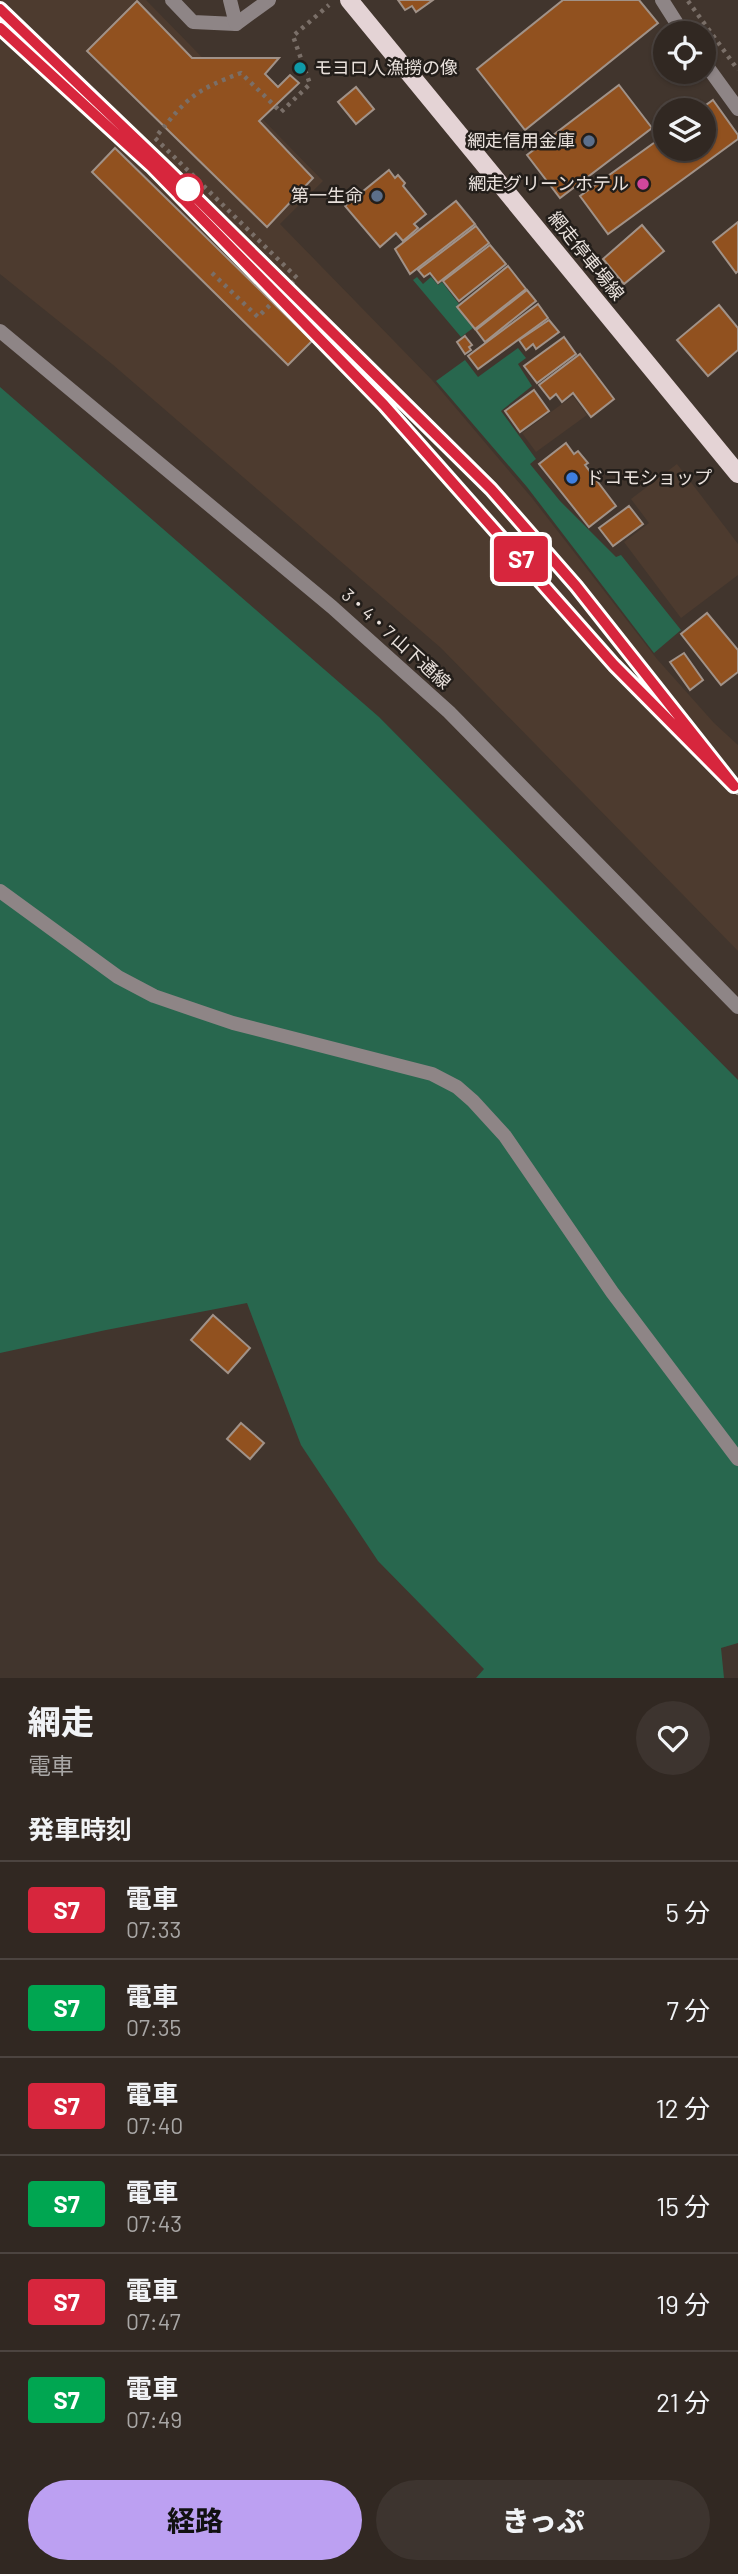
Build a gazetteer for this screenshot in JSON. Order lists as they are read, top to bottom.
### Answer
{
  "streets": {
    "main road": ["網走停車場線"],
    "street": ["3・4・7 山下通線"]
  },
  "places": [
    "モヨロ人漁撈の像",
    "網走信用金庫",
    "網走グリーンホテル",
    "第一生命",
    "ドコモショップ"
  ],
  "page": {
    "on_map": "S7",
    "heading": [
      ["網走", "電車"],
      "発車時刻"
    ],
    "list": [
      {
        "mark": "S7",
        "name": "電車",
        "note": "07:33",
        "value": "5 分"
      },
      {
        "mark": "S7",
        "name": "電車",
        "note": "07:35",
        "value": "7 分"
      },
      {
        "mark": "S7",
        "name": "電車",
        "note": "07:40",
        "value": "12 分"
      },
      {
        "mark": "S7",
        "name": "電車",
        "note": "07:43",
        "value": "15 分"
      },
      {
        "mark": "S7",
        "name": "電車",
        "note": "07:47",
        "value": "19 分"
      },
      {
        "mark": "S7",
        "name": "電車",
        "note": "07:49",
        "value": "21 分"
      }
    ],
    "buttons": ["経路", "きっぷ"]
  }
}
